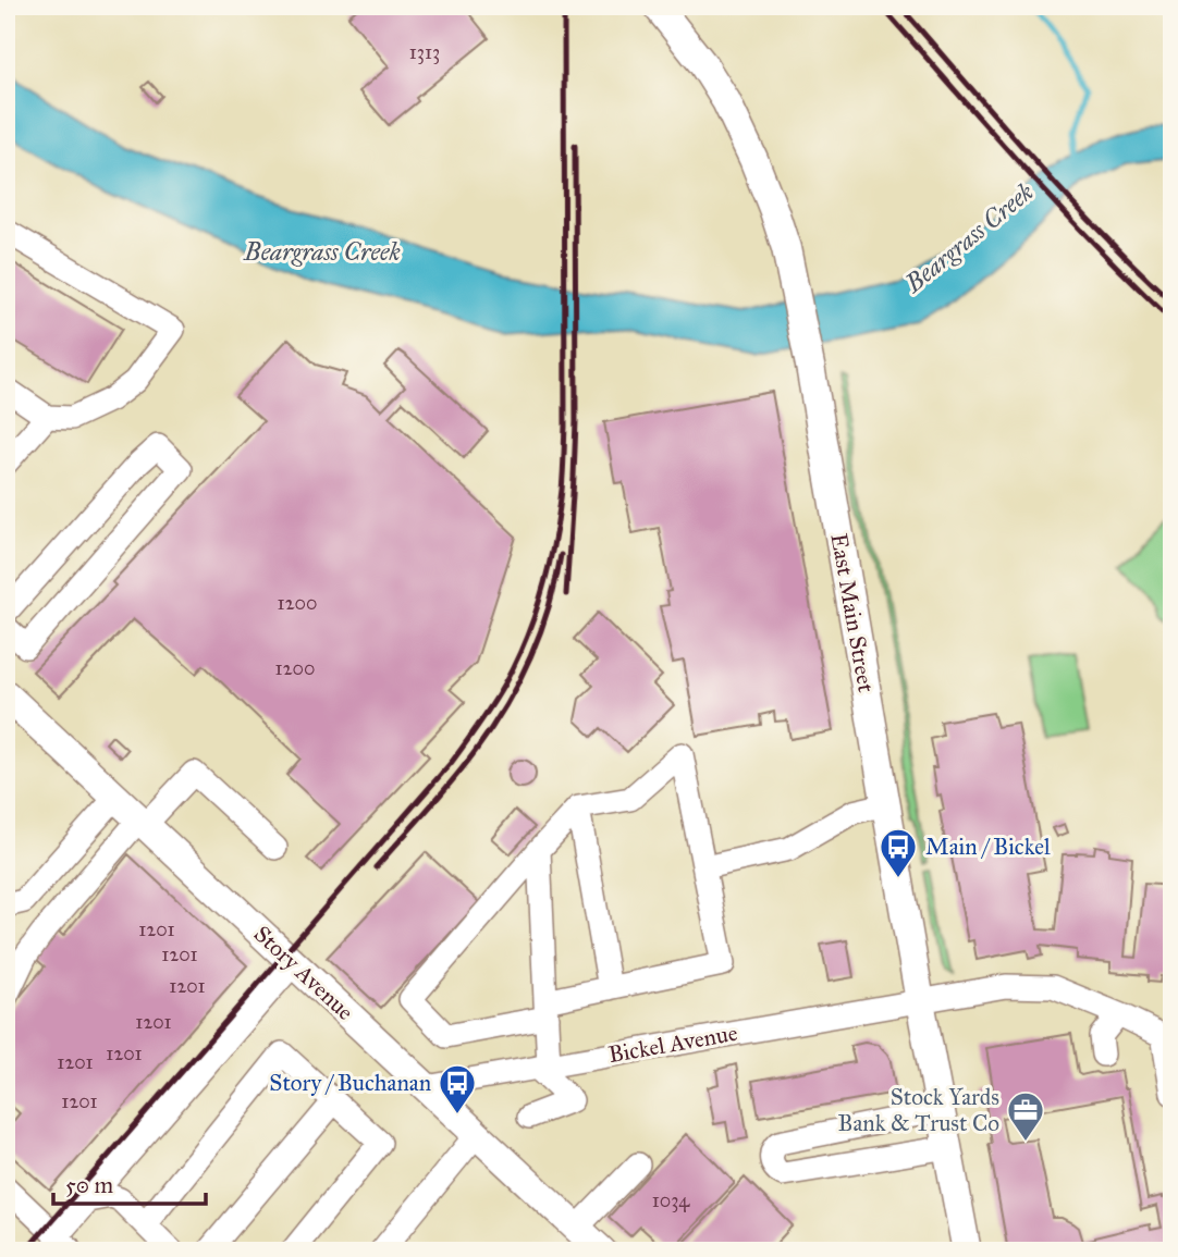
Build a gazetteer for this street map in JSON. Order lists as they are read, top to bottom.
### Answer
{
  "streets": {
    "main road": ["East Main Street", "Story Avenue"],
    "street": ["Bickel Avenue"]
  },
  "crossings": [
    ["East Main Street", "Bickel Avenue"],
    ["Story Avenue", "Bickel Avenue"]
  ],
  "water": ["Beargrass Creek"],
  "places": {
    "bus stop": ["Main / Bickel", "Story / Buchanan"],
    "office": ["Stock Yards Bank & Trust Co"]
  },
  "house_numbers": [
    "1313",
    "1200",
    "1200",
    "1201",
    "1201",
    "1201",
    "1201",
    "1201",
    "1201",
    "1201",
    "1034"
  ],
  "scale_bar": "50 m"
}
